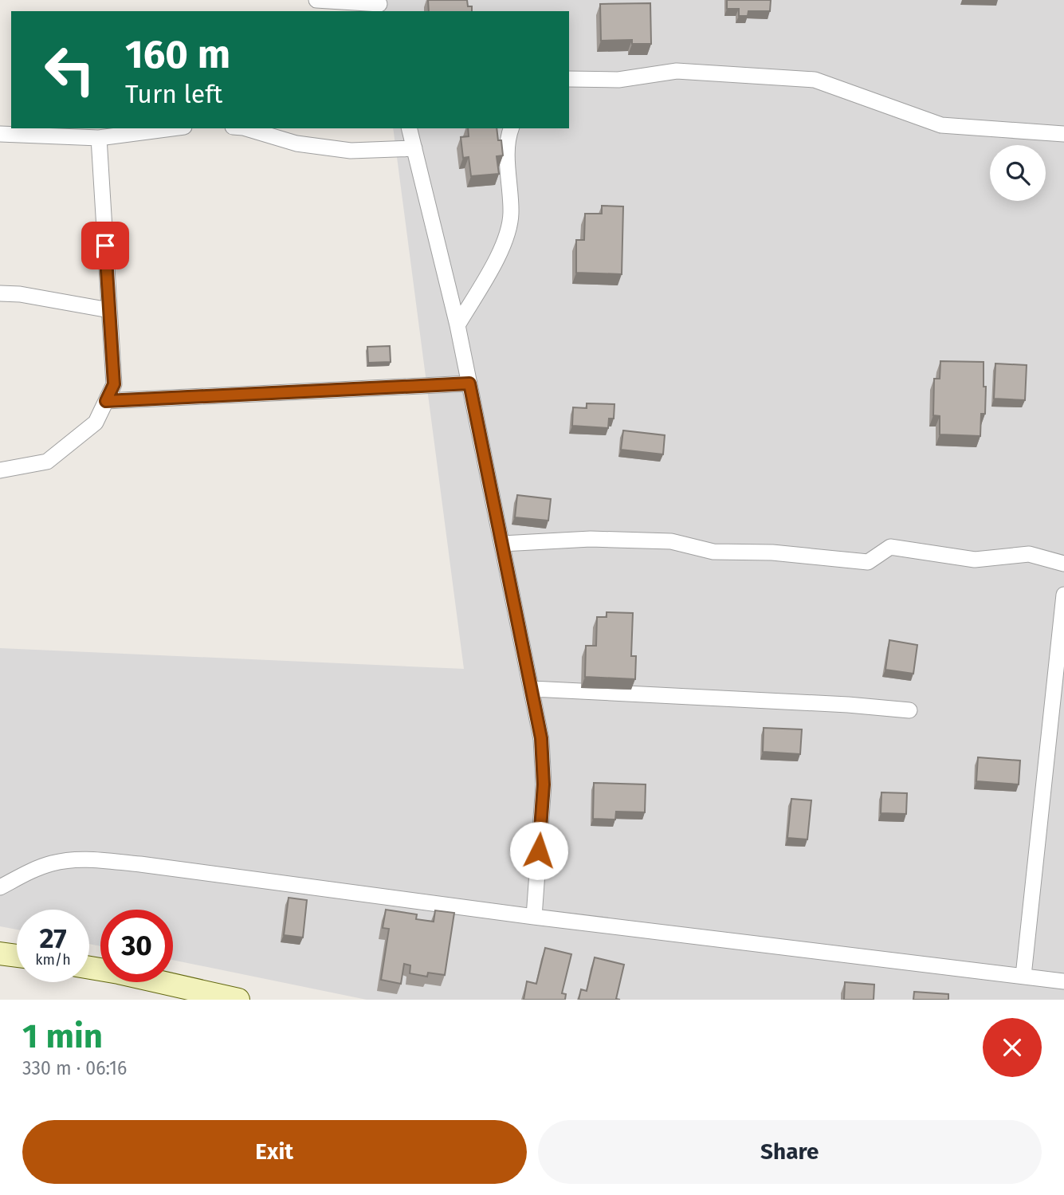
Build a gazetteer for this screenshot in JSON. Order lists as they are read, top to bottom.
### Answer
{
  "page": {
    "turn": ["160 m", "Turn left"],
    "speed": "27 km/h",
    "limit": "30",
    "heading": ["1 min", "330 m · 06:16"],
    "buttons": ["Exit", "Share"]
  }
}
